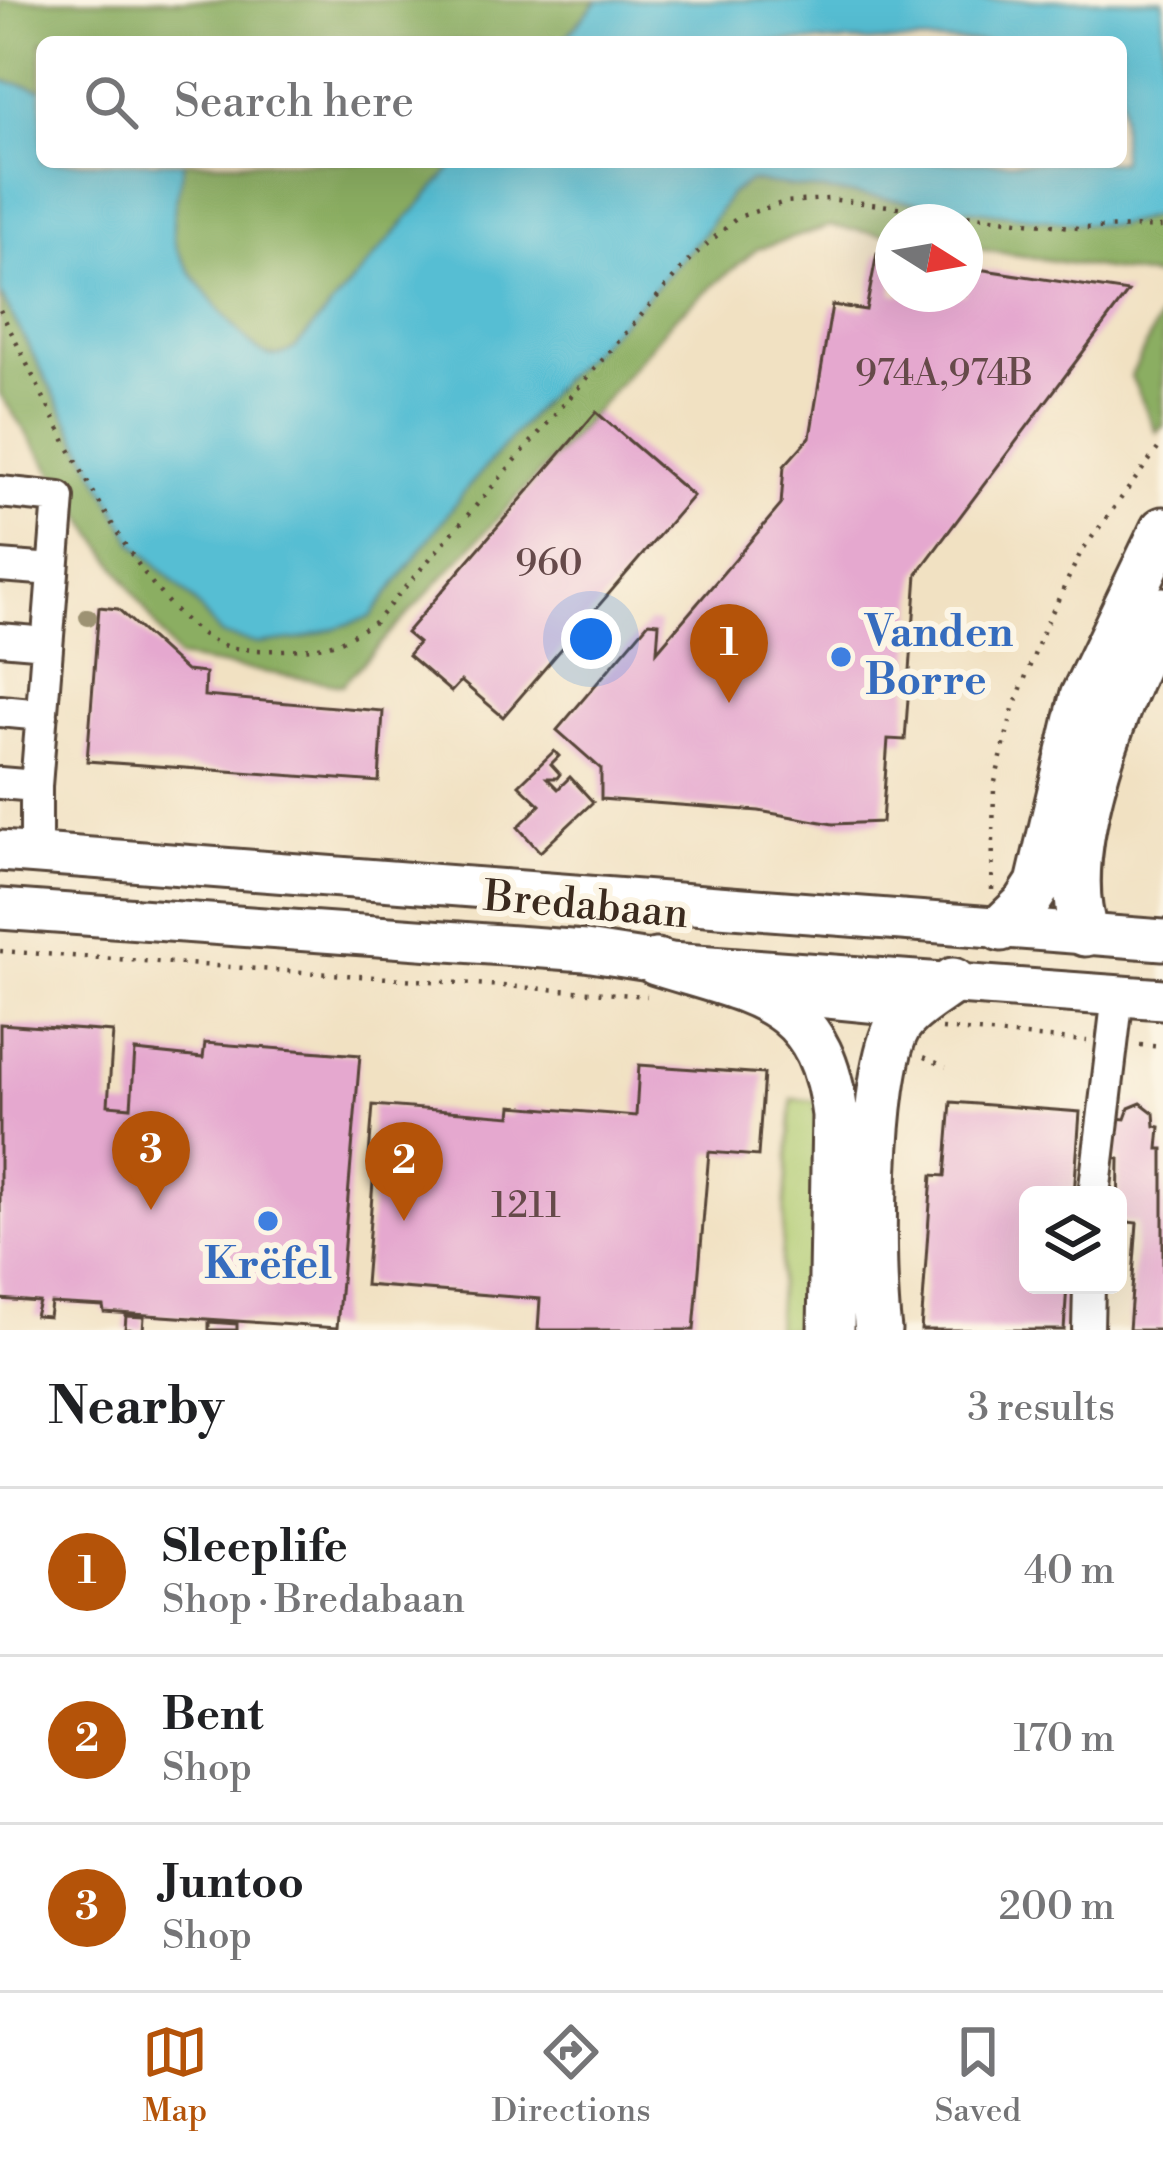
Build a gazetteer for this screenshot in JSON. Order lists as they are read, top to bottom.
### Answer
{
  "streets": {
    "main road": ["Bredabaan"]
  },
  "places": ["Vanden Borre", "Krëfel"],
  "house_numbers": ["974A,974B", "960", "1211"],
  "north": "right",
  "page": {
    "search": "Search here",
    "pins": ["1", "3", "2"],
    "heading": ["Nearby", "3 results"],
    "list": [
      {
        "mark": "1",
        "name": "Sleeplife",
        "note": "Shop · Bredabaan",
        "value": "40 m"
      },
      {
        "mark": "2",
        "name": "Bent",
        "note": "Shop",
        "value": "170 m"
      },
      {
        "mark": "3",
        "name": "Juntoo",
        "note": "Shop",
        "value": "200 m"
      }
    ],
    "nav": ["Map", "Directions", "Saved"]
  }
}
